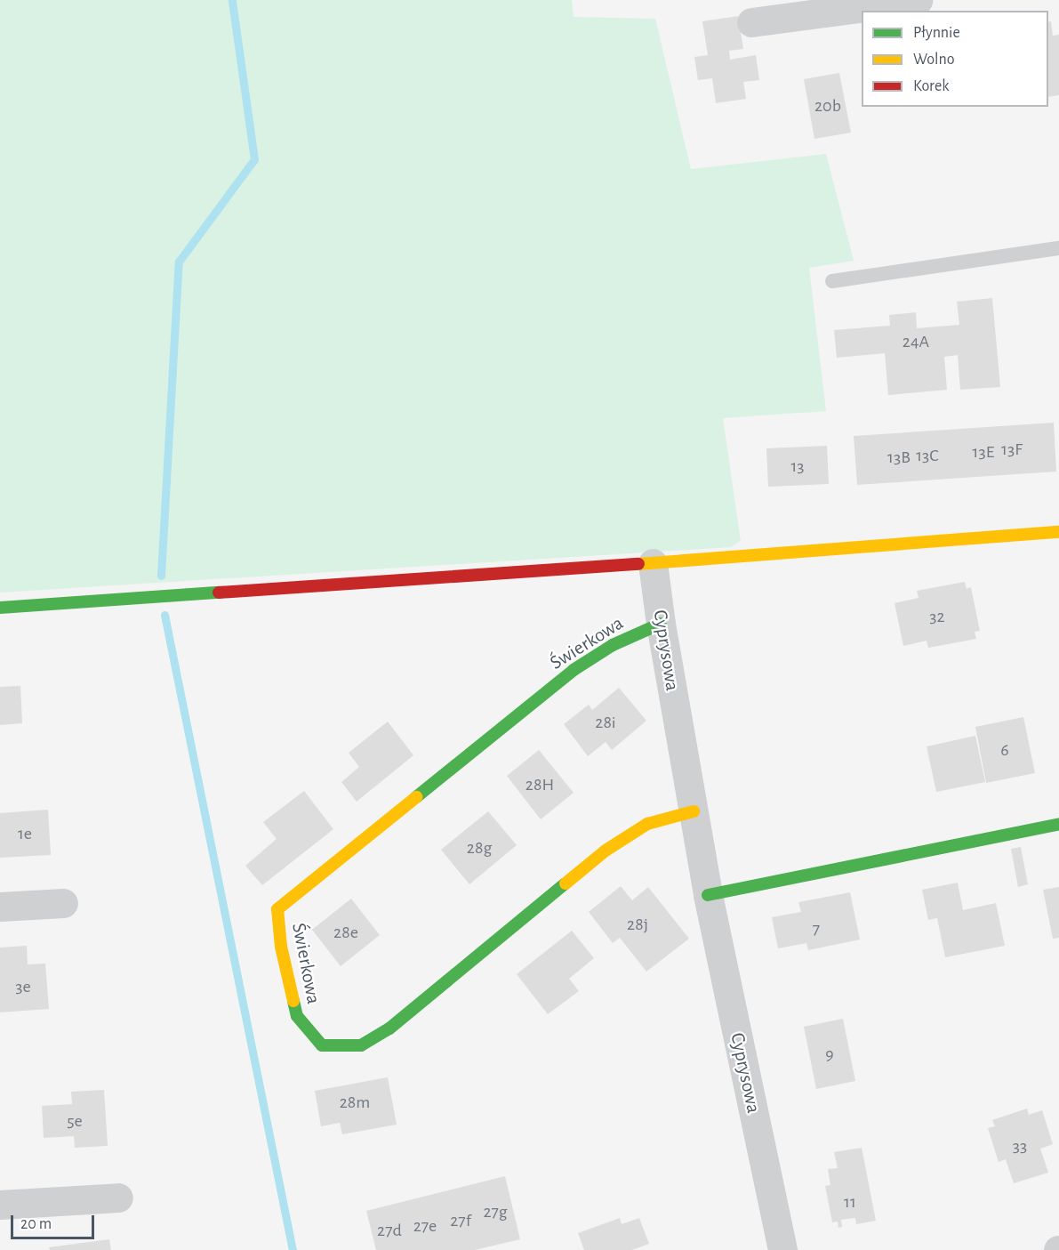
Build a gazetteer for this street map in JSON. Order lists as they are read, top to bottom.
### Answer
{
  "streets": {
    "street": ["Świerkowa", "Cyprysowa"]
  },
  "crossings": [
    ["Świerkowa", "Cyprysowa"]
  ],
  "house_numbers": [
    "20b",
    "24A",
    "13F",
    "13E",
    "13C",
    "13B",
    "13",
    "32",
    "28i",
    "6",
    "28H",
    "1e",
    "28g",
    "28j",
    "7",
    "28e",
    "3e",
    "9",
    "28m",
    "5e",
    "33",
    "11",
    "27g",
    "27f",
    "27e",
    "27d"
  ],
  "legend": ["Płynnie", "Wolno", "Korek"],
  "scale_bar": "20 m"
}
